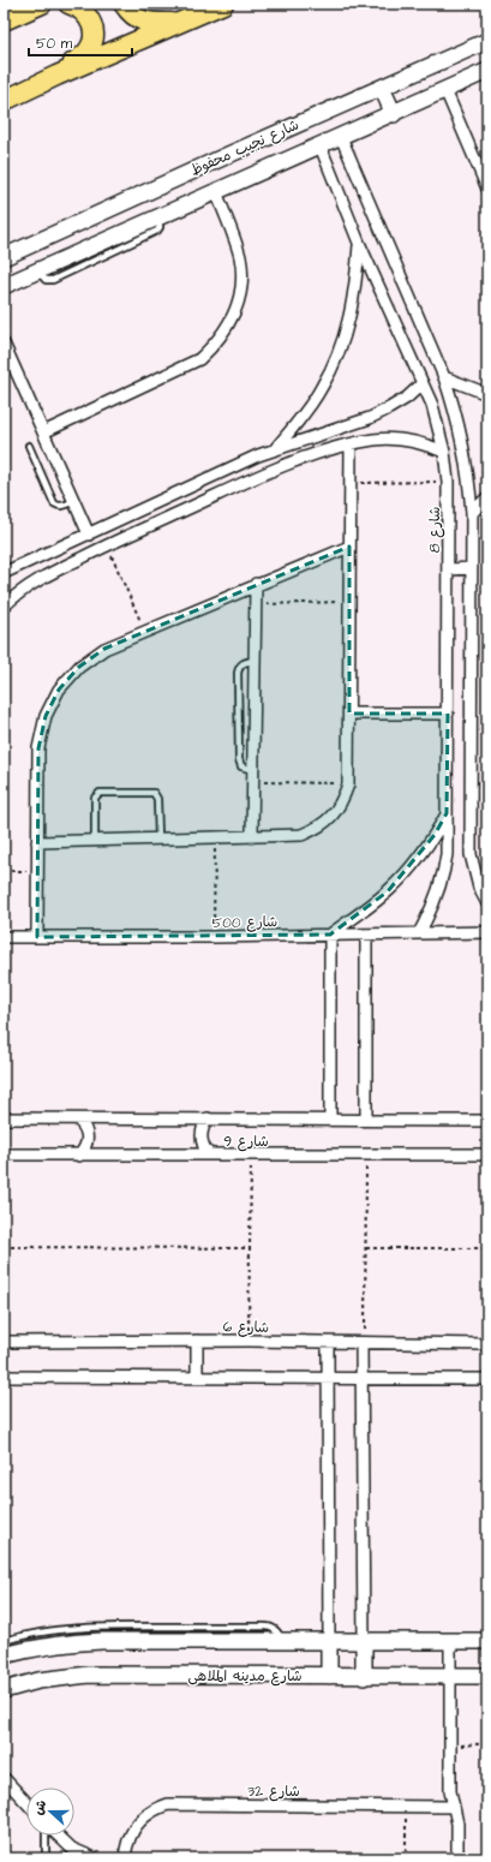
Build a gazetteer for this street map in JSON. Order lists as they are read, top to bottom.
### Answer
{
  "streets": {
    "street": [
      "شارع نجيب محفوظ",
      "شارع 8",
      "شارع 500",
      "شارع 9",
      "شارع 6",
      "شارع مدينه الملاهى",
      "شارع 32"
    ]
  },
  "crossings": [
    ["شارع نجيب محفوظ", "شارع 8"],
    ["شارع 8", "شارع 500"]
  ],
  "scale_bar": "50 m",
  "north": "left"
}
